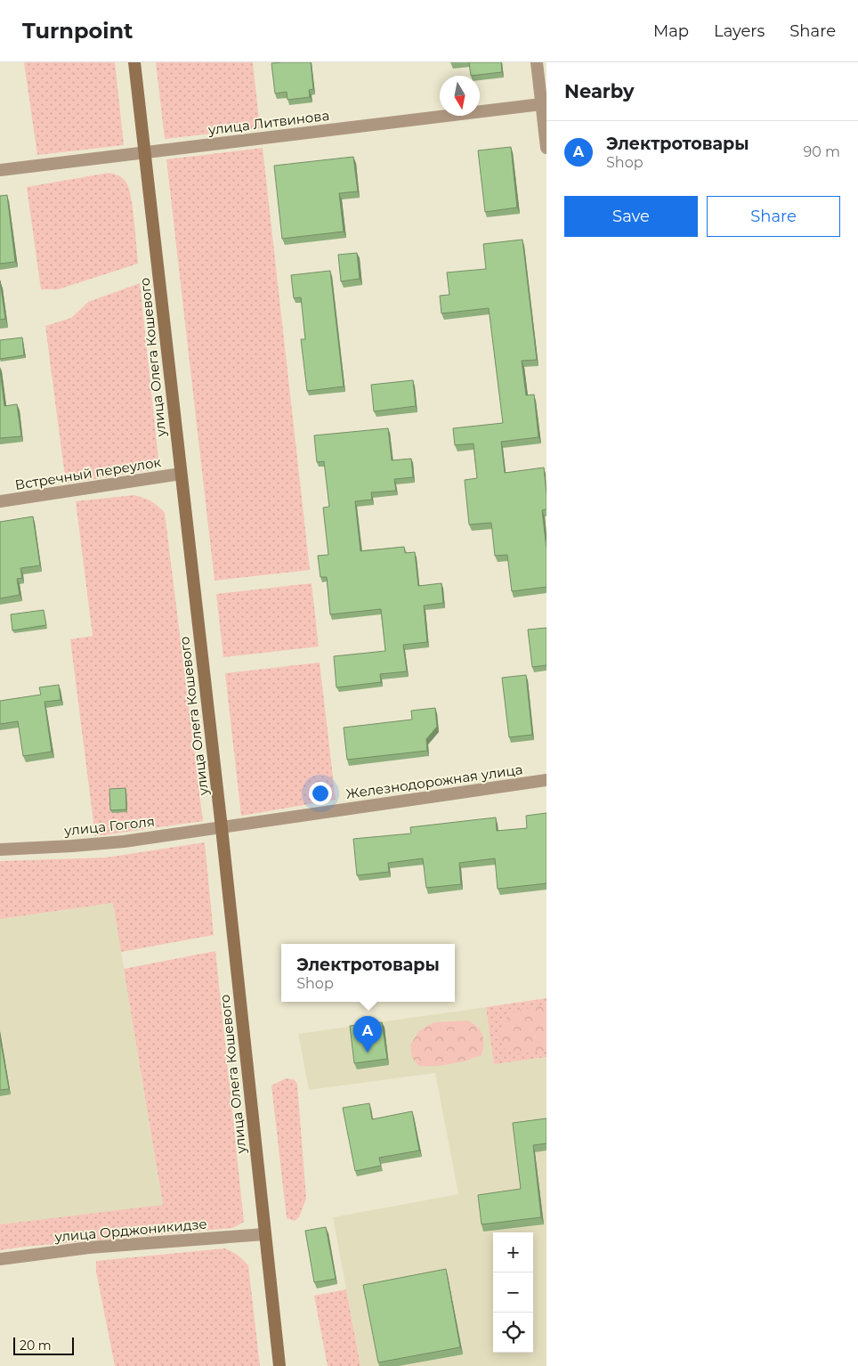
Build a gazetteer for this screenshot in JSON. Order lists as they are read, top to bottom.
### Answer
{
  "streets": {
    "main road": ["улица Олега Кошевого"],
    "street": [
      "улица Литвинова",
      "Встречный переулок",
      "Железнодорожная улица",
      "улица Гоголя",
      "улица Орджоникидзе"
    ]
  },
  "crossings": [
    ["улица Литвинова", "улица Олега Кошевого"],
    ["улица Олега Кошевого", "Встречный переулок"],
    ["улица Олега Кошевого", "Железнодорожная улица"],
    ["улица Олега Кошевого", "улица Гоголя"],
    ["улица Олега Кошевого", "улица Орджоникидзе"],
    ["Железнодорожная улица", "улица Гоголя"]
  ],
  "scale_bar": "20 m",
  "north": "bottom",
  "page": {
    "header": "Turnpoint",
    "nav": ["Map", "Layers", "Share"],
    "heading": "Nearby",
    "list": [
      {
        "mark": "A",
        "name": "Электротовары",
        "note": "Shop",
        "value": "90 m"
      }
    ],
    "buttons": ["Save", "Share"],
    "popup": ["Электротовары", "Shop"],
    "pins": "A",
    "map_buttons": ["+", "−"],
    "scale": "20 m"
  }
}
